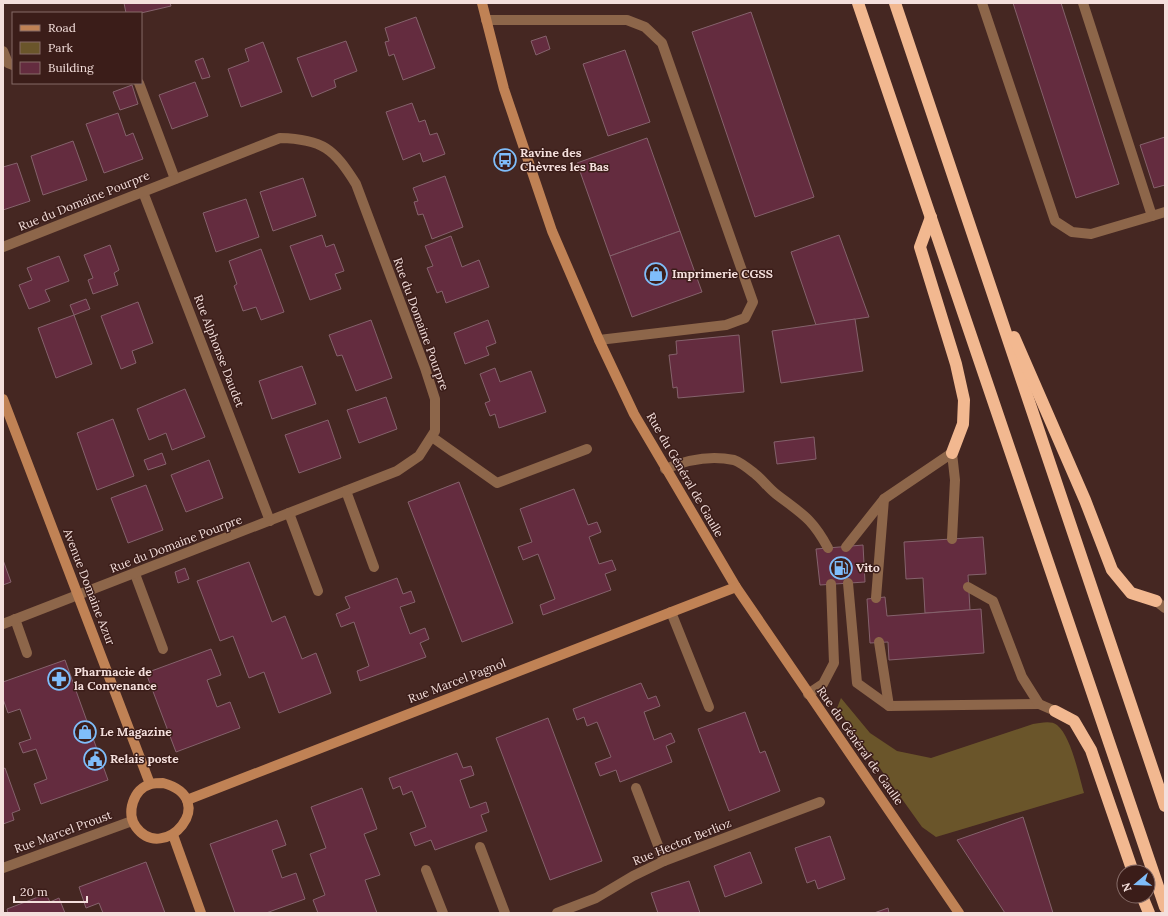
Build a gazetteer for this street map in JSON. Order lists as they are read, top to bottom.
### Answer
{
  "streets": {
    "street": [
      "Rue du Domaine Pourpre",
      "Rue Alphonse Daudet",
      "Rue du Général de Gaulle",
      "Avenue Domaine Azur",
      "Rue Marcel Pagnol",
      "Rue Marcel Proust",
      "Rue Hector Berlioz"
    ]
  },
  "crossings": [
    ["Rue du Domaine Pourpre", "Rue Alphonse Daudet"],
    ["Rue du Domaine Pourpre", "Avenue Domaine Azur"],
    ["Rue du Général de Gaulle", "Rue Marcel Pagnol"],
    ["Avenue Domaine Azur", "Rue Marcel Pagnol"],
    ["Avenue Domaine Azur", "Rue Marcel Proust"],
    ["Rue Marcel Pagnol", "Rue Marcel Proust"]
  ],
  "places": {
    "bus stop": ["Ravine des Chèvres les Bas"],
    "shop": ["Imprimerie CGSS", "Le Magazine"],
    "fuel station": ["Vito"],
    "pharmacy": ["Pharmacie de la Convenance"],
    "public building": ["Relais poste"]
  },
  "legend": ["Road", "Park", "Building"],
  "scale_bar": "20 m",
  "north": "left"
}
